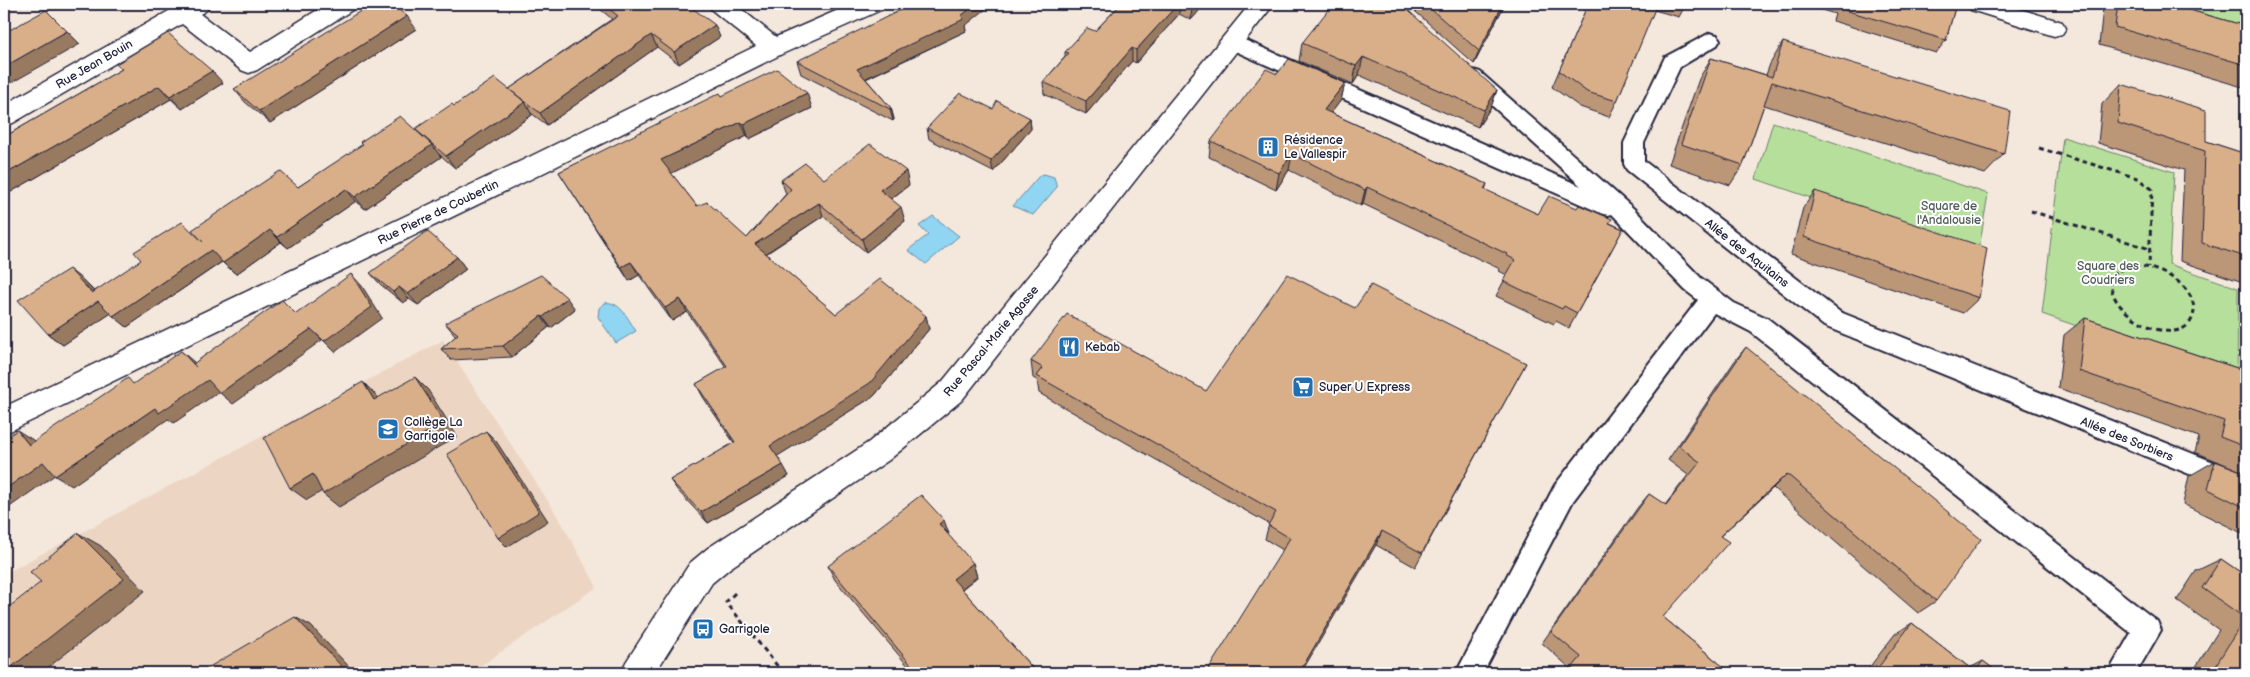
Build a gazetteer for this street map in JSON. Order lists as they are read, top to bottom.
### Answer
{
  "streets": {
    "street": ["Rue Jean Bouin", "Rue Pierre de Coubertin", "Rue Pascal-Marie Agasse"],
    "lane": ["Allée des Aquitains", "Allée des Sorbiers"]
  },
  "crossings": [
    ["Allée des Aquitains", "Allée des Sorbiers"]
  ],
  "parks": ["Square de l'Andalousie", "Square des Coudriers"],
  "places": {
    "building": ["Résidence Le Vallespir"],
    "restaurant": ["Kebab"],
    "supermarket": ["Super U Express"],
    "school or university": ["Collège La Garrigole"],
    "bus stop": ["Garrigole"]
  }
}
